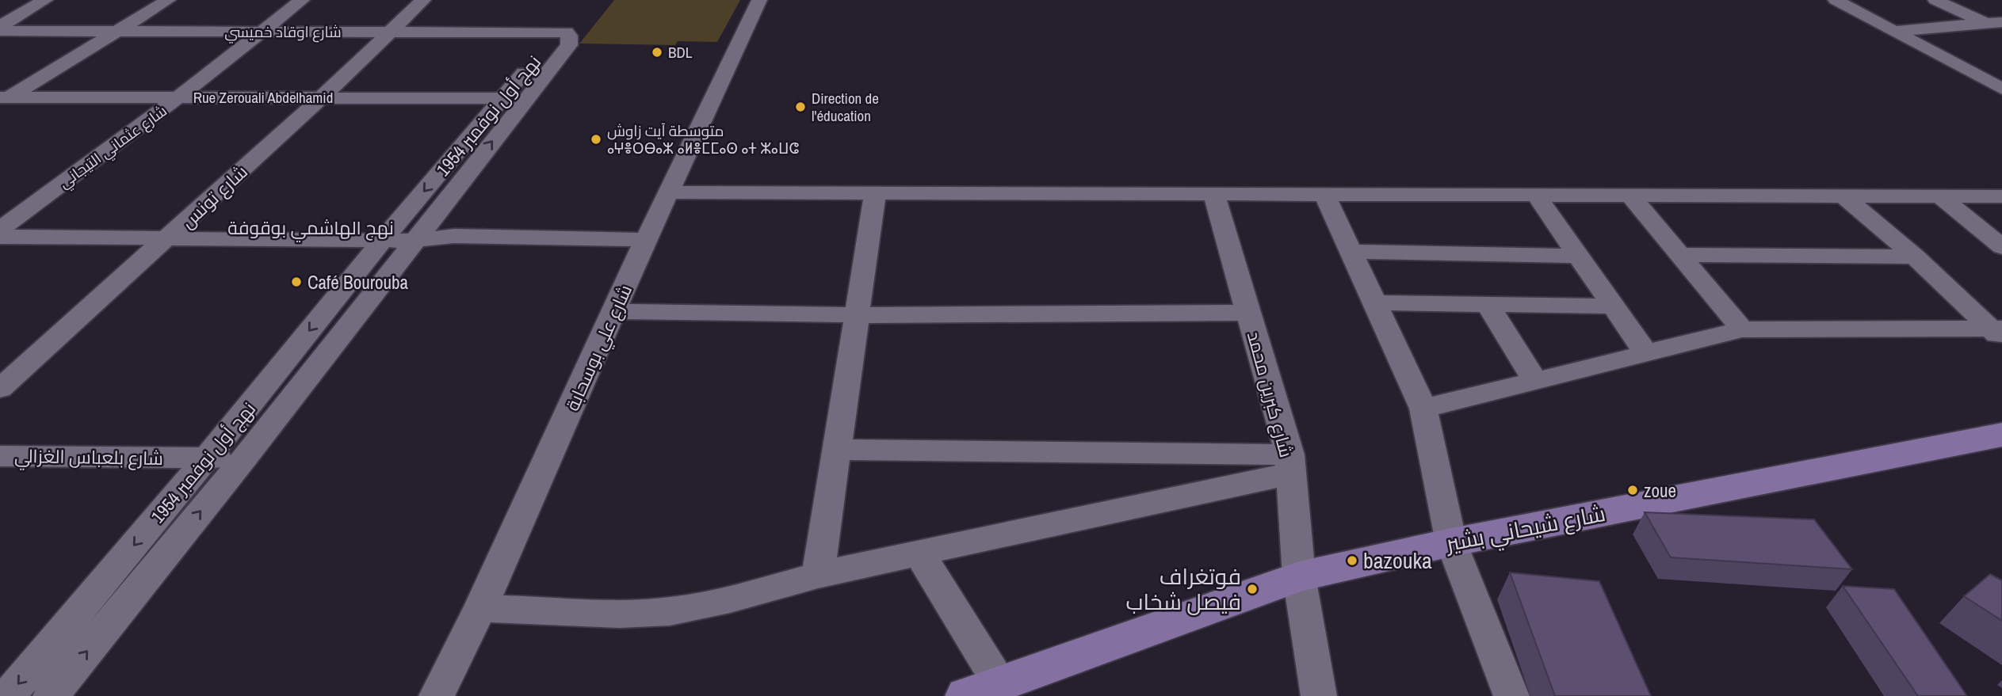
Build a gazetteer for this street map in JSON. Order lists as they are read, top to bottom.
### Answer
{
  "streets": {
    "main road": ["شارع شيحاني بشير"],
    "street": [
      "شارع اوقاد خميسي",
      "Rue Zerouali Abdelhamid",
      "نهج أول نوفمبر 1954",
      "شارع عثماني التيجاني",
      "شارع تونس",
      "نهج الهاشمي بوقوفة",
      "شارع علي بوسحابة",
      "شارع كبرين محمد",
      "شارع بلعباس الغزالي"
    ]
  },
  "crossings": [
    ["شارع اوقاد خميسي", "نهج أول نوفمبر 1954"],
    ["شارع اوقاد خميسي", "شارع عثماني التيجاني"],
    ["شارع اوقاد خميسي", "شارع تونس"],
    ["Rue Zerouali Abdelhamid", "نهج أول نوفمبر 1954"],
    ["Rue Zerouali Abdelhamid", "شارع عثماني التيجاني"],
    ["Rue Zerouali Abdelhamid", "شارع تونس"],
    ["نهج أول نوفمبر 1954", "نهج الهاشمي بوقوفة"],
    ["نهج أول نوفمبر 1954", "شارع بلعباس الغزالي"],
    ["شارع عثماني التيجاني", "نهج الهاشمي بوقوفة"],
    ["شارع تونس", "نهج الهاشمي بوقوفة"],
    ["نهج الهاشمي بوقوفة", "شارع علي بوسحابة"],
    ["شارع كبرين محمد", "شارع شيحاني بشير"]
  ],
  "places": [
    "BDL",
    "Direction de l'éducation",
    "متوسطة آيت زاوش ⴰⵖⴻⵔⴱⴰⵣ ⴰⵍⴻⵎⵎⴰⵙ ⴰⵜ ⵣⴰⵡⵛ",
    "Café Bourouba",
    "zoue",
    "bazouka",
    "فوتغراف فيصل شخاب"
  ]
}
